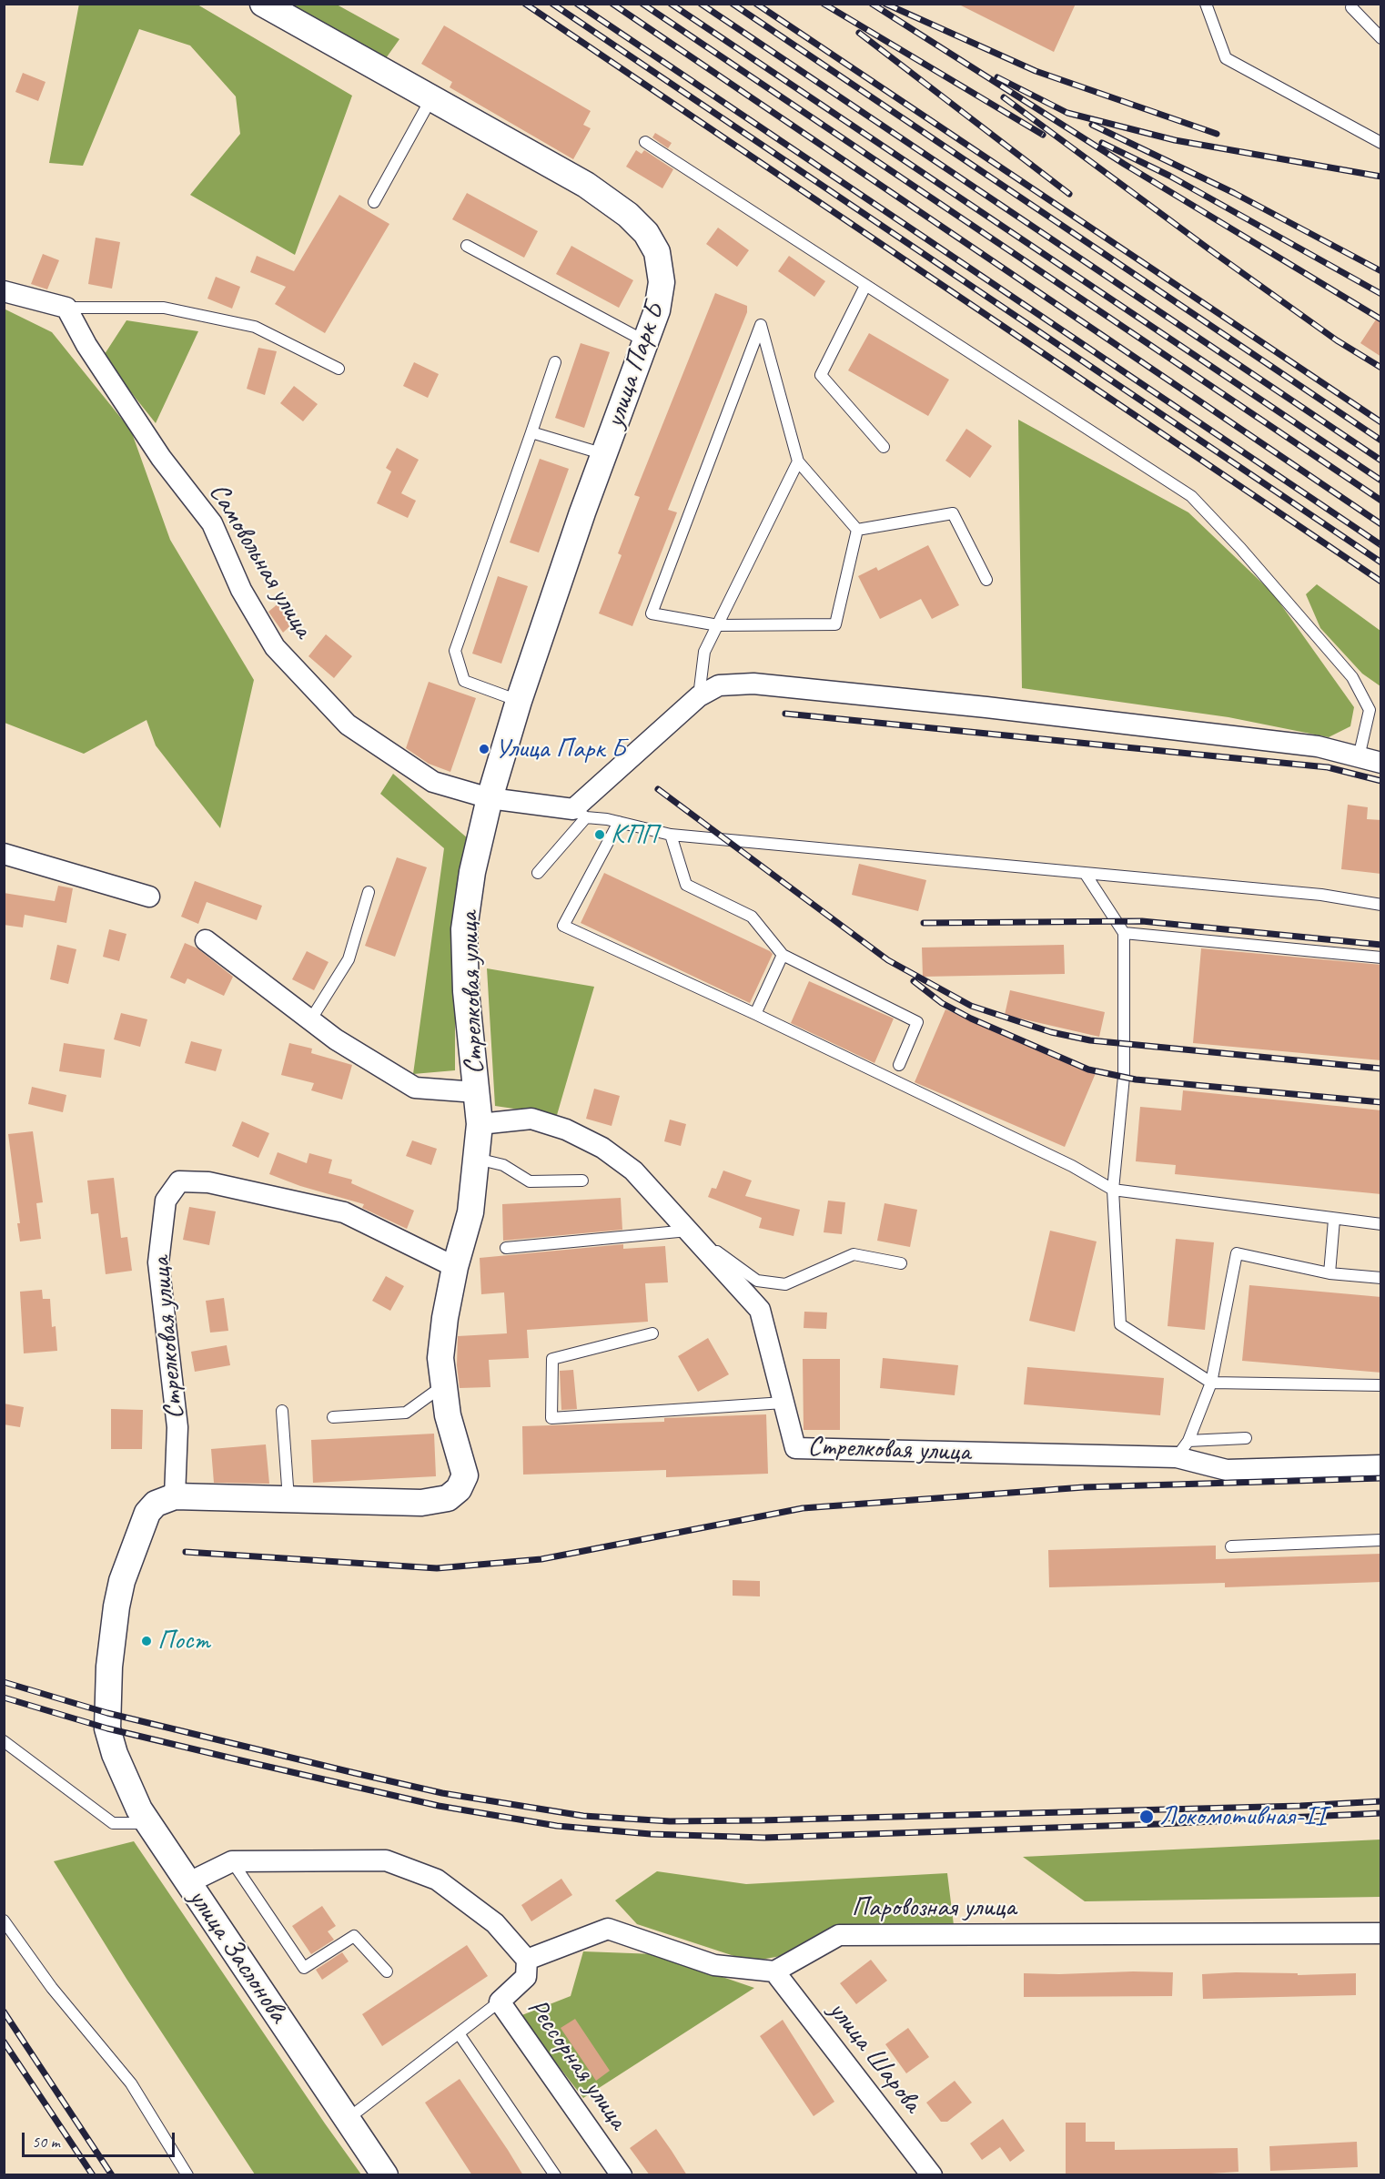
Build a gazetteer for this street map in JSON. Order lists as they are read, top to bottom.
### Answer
{
  "streets": {
    "street": [
      "улица Парк Б",
      "Самовольная улица",
      "Стрелковая улица",
      "Паровозная улица",
      "улица Заслонова",
      "улица Шарова",
      "Рессорная улица"
    ]
  },
  "crossings": [
    ["улица Парк Б", "Самовольная улица"],
    ["улица Парк Б", "Стрелковая улица"],
    ["Самовольная улица", "Стрелковая улица"],
    ["Стрелковая улица", "улица Заслонова"],
    ["Паровозная улица", "улица Шарова"]
  ],
  "places": [
    "Улица Парк Б",
    "КПП",
    "Пост",
    "Локомотивная-II"
  ],
  "scale_bar": "50 m"
}
